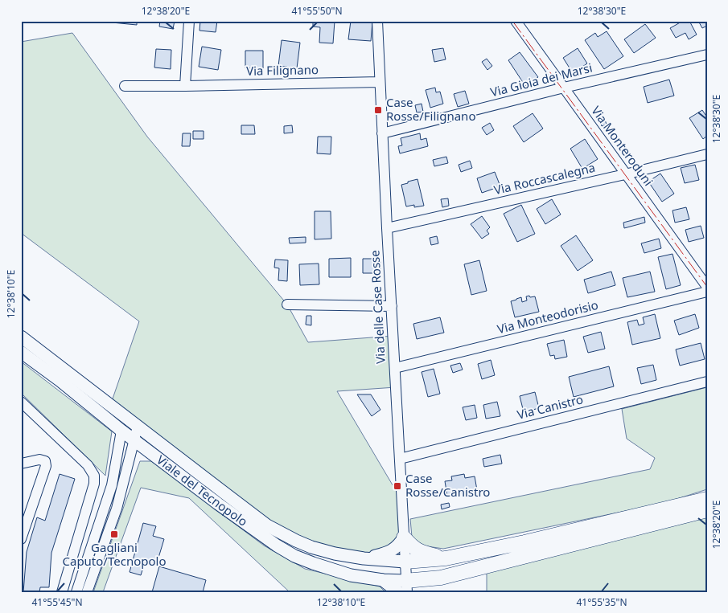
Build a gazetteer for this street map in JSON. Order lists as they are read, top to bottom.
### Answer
{
  "streets": {
    "main road": ["Viale del Tecnopolo"],
    "street": [
      "Via Filignano",
      "Via Gioia dei Marsi",
      "Via Monteroduni",
      "Via Roccascalegna",
      "Via delle Case Rosse",
      "Via Monteodorisio",
      "Via Canistro"
    ]
  },
  "crossings": [
    ["Via Filignano", "Via delle Case Rosse"],
    ["Via Gioia dei Marsi", "Via Monteroduni"],
    ["Via Gioia dei Marsi", "Via delle Case Rosse"],
    ["Via Monteroduni", "Via Roccascalegna"],
    ["Via Roccascalegna", "Via delle Case Rosse"],
    ["Via delle Case Rosse", "Via Monteodorisio"],
    ["Via delle Case Rosse", "Via Canistro"],
    ["Via delle Case Rosse", "Viale del Tecnopolo"]
  ],
  "places": {
    "transit": ["Case Rosse/Filignano", "Case Rosse/Canistro", "Gagliani Caputo/Tecnopolo"]
  },
  "coordinates": [
    "12°38'20\"E",
    "41°55'50\"N",
    "12°38'30\"E",
    "12°38'10\"E",
    "41°55'45\"N",
    "41°55'35\"N"
  ]
}
